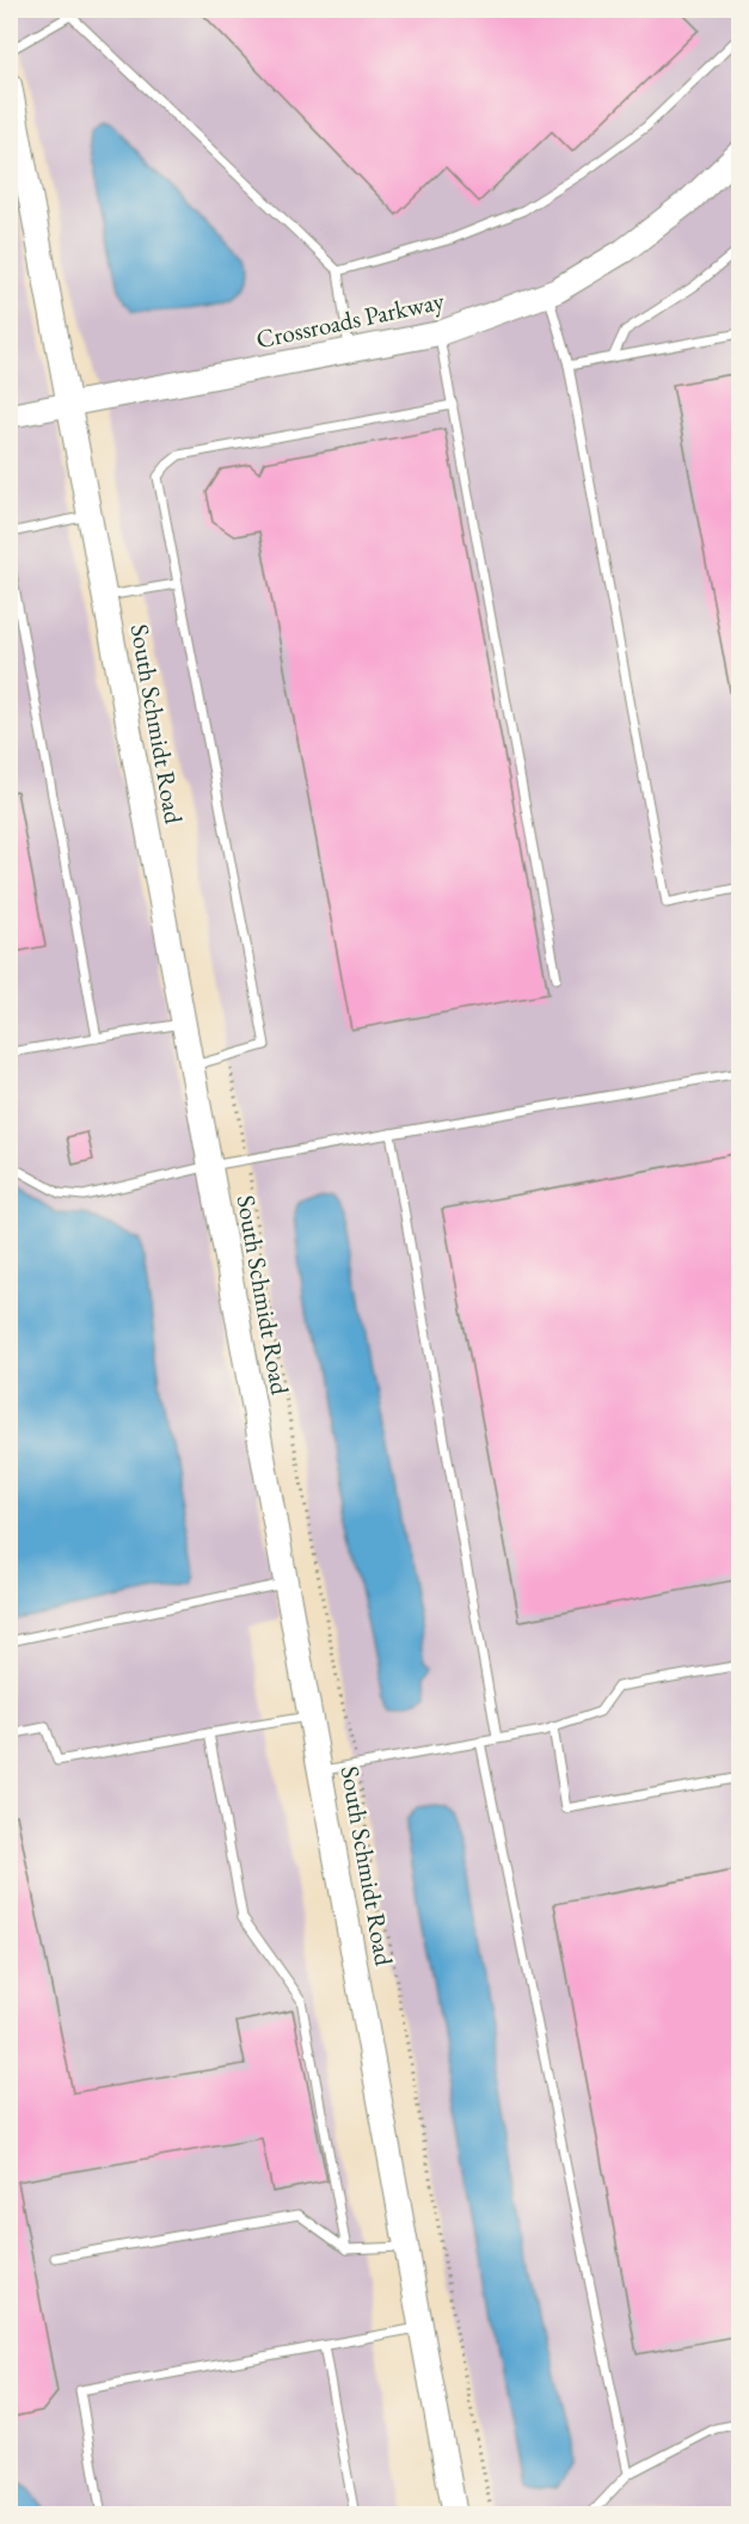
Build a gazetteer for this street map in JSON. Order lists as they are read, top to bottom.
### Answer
{
  "streets": {
    "street": ["Crossroads Parkway", "South Schmidt Road"]
  },
  "crossings": [
    ["Crossroads Parkway", "South Schmidt Road"]
  ]
}
